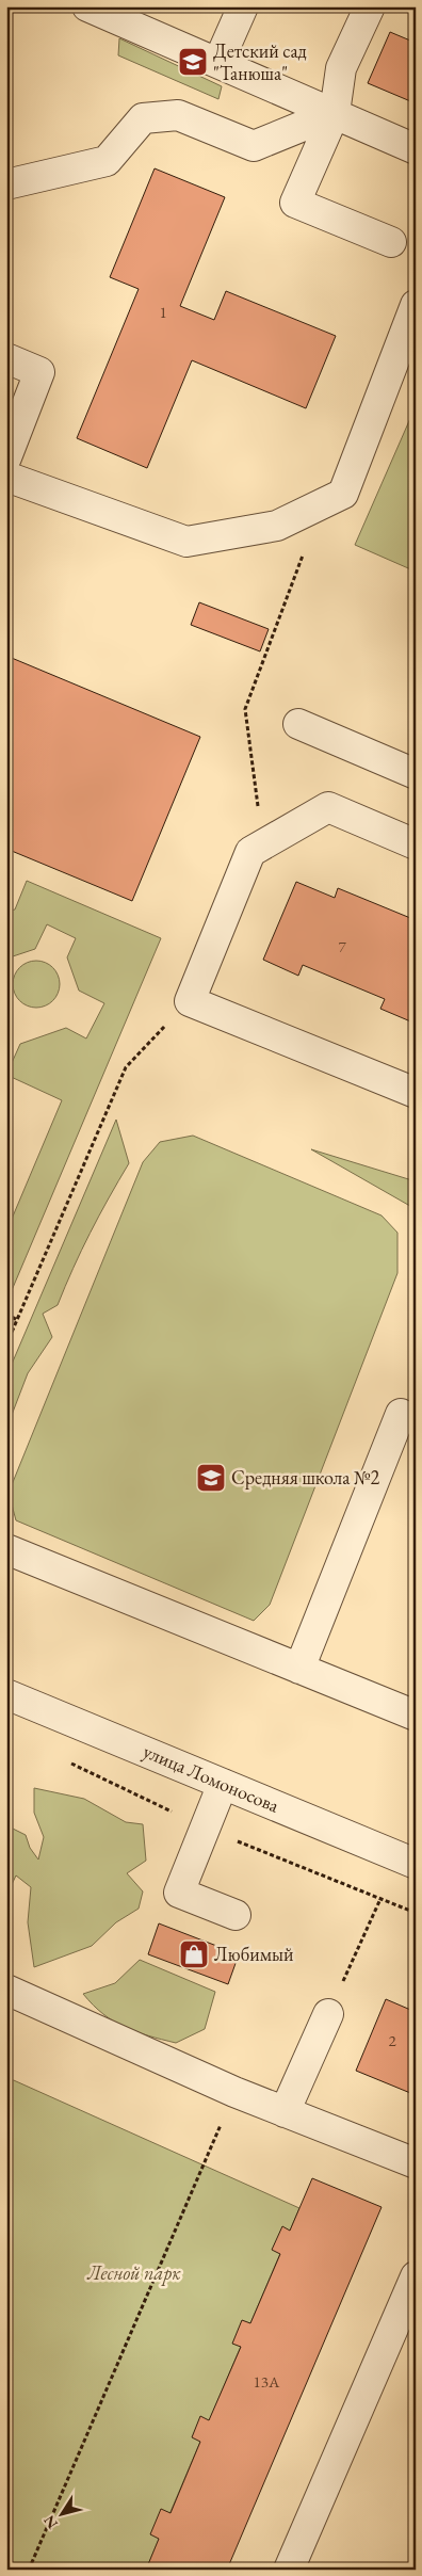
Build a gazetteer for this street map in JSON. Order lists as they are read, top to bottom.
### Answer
{
  "streets": {
    "street": ["улица Ломоносова"]
  },
  "parks": ["Лесной парк"],
  "places": {
    "school or university": ["Детский сад \"Танюша\"", "Средняя школа №2"],
    "shop": ["Любимый"]
  },
  "house_numbers": [
    "1",
    "7",
    "2",
    "13А"
  ],
  "north": "bottom left"
}
